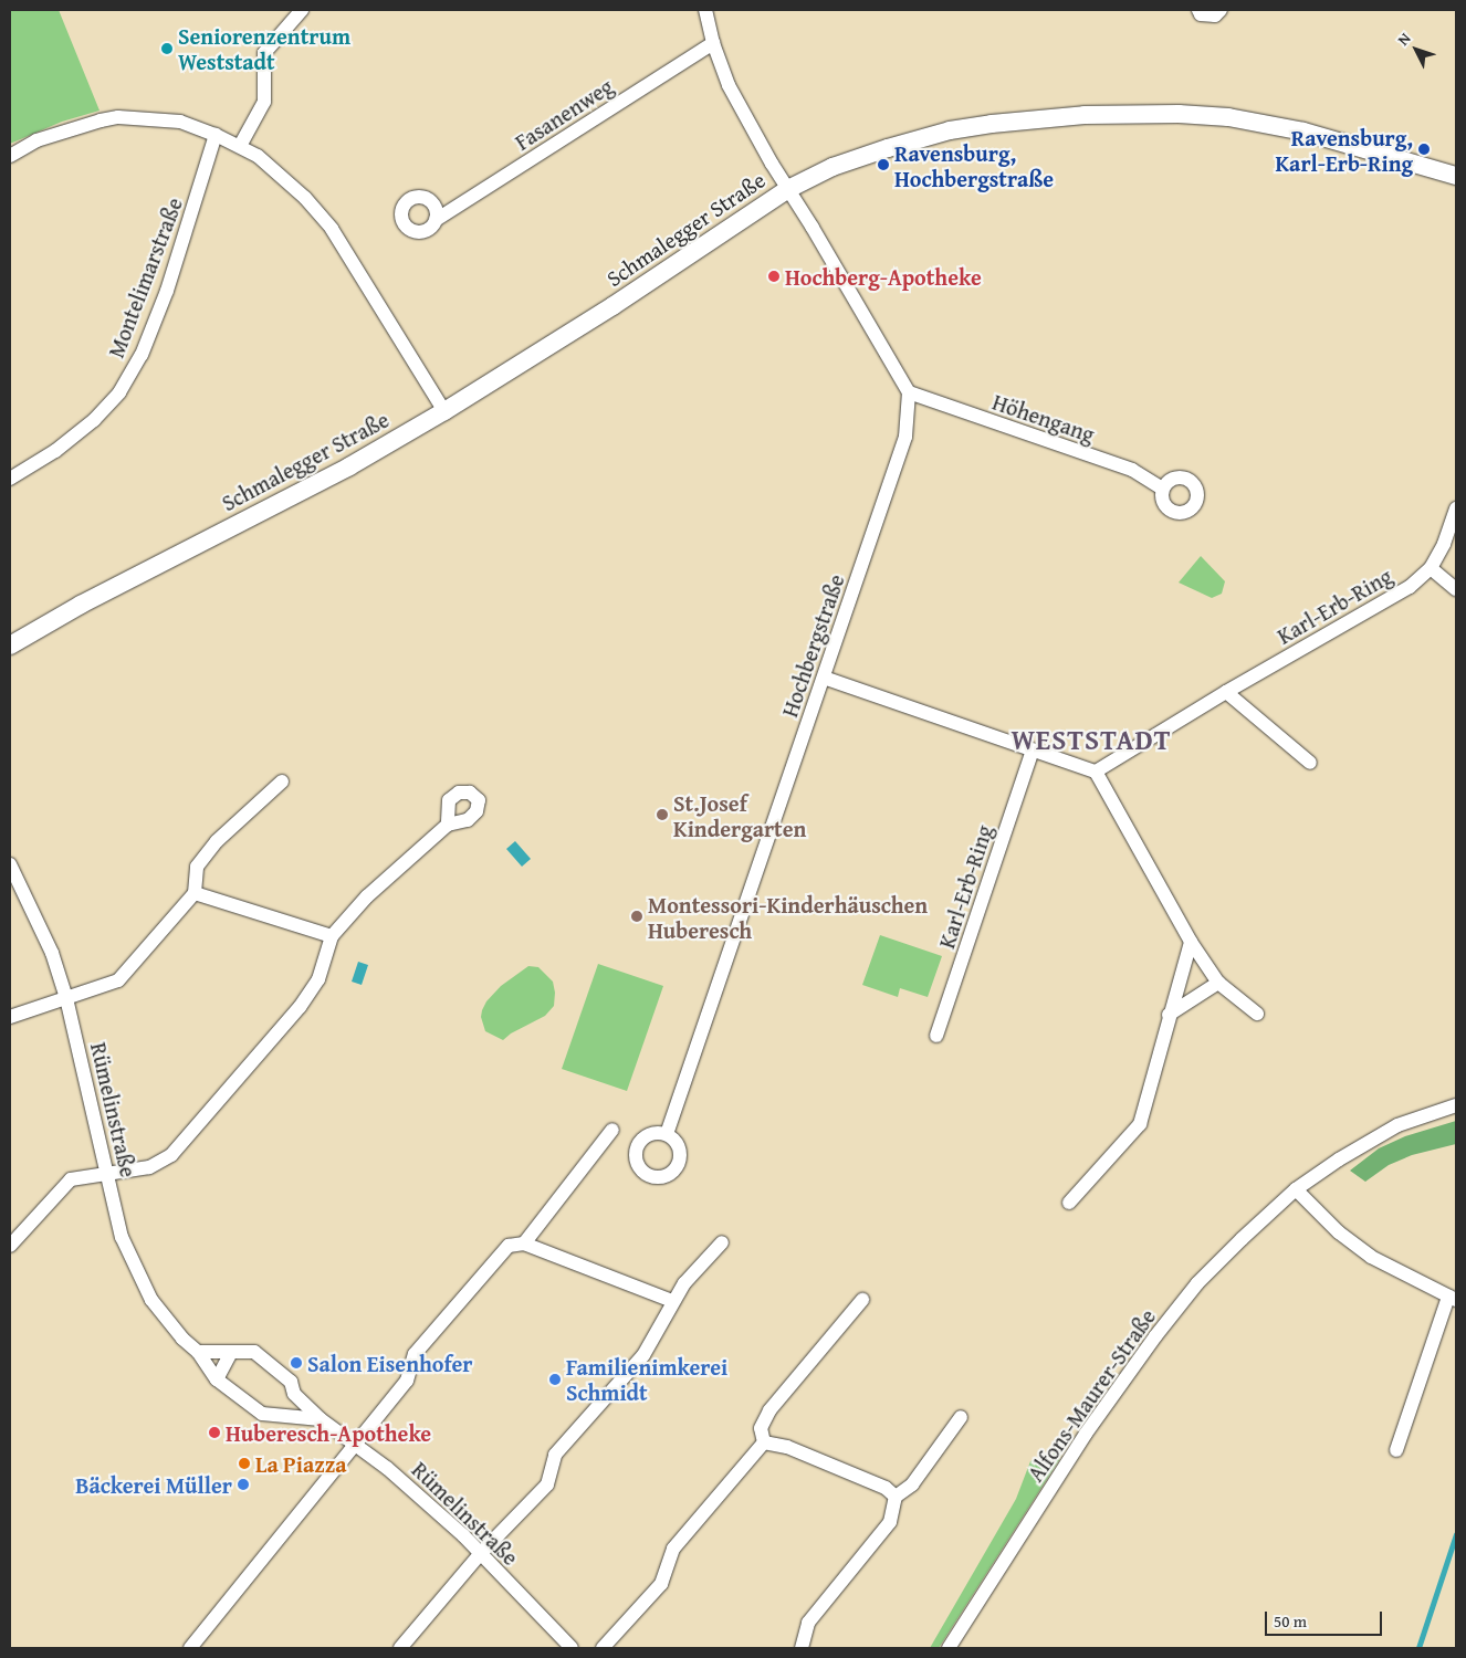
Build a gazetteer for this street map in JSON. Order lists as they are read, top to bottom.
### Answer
{
  "streets": {
    "street": [
      "Fasanenweg",
      "Schmalegger Straße",
      "Montelimarstraße",
      "Höhengang",
      "Karl-Erb-Ring",
      "Hochbergstraße",
      "Rümelinstraße",
      "Alfons-Maurer-Straße"
    ]
  },
  "crossings": [
    ["Höhengang", "Hochbergstraße"]
  ],
  "districts": ["WESTSTADT"],
  "places": [
    "Seniorenzentrum Weststadt",
    "Ravensburg, Karl-Erb-Ring",
    "Ravensburg, Hochbergstraße",
    "Hochberg-Apotheke",
    "St.Josef Kindergarten",
    "Montessori-Kinderhäuschen Huberesch",
    "Salon Eisenhofer",
    "Familienimkerei Schmidt",
    "Huberesch-Apotheke",
    "La Piazza",
    "Bäckerei Müller"
  ],
  "scale_bar": "50 m",
  "north": "top left"
}
